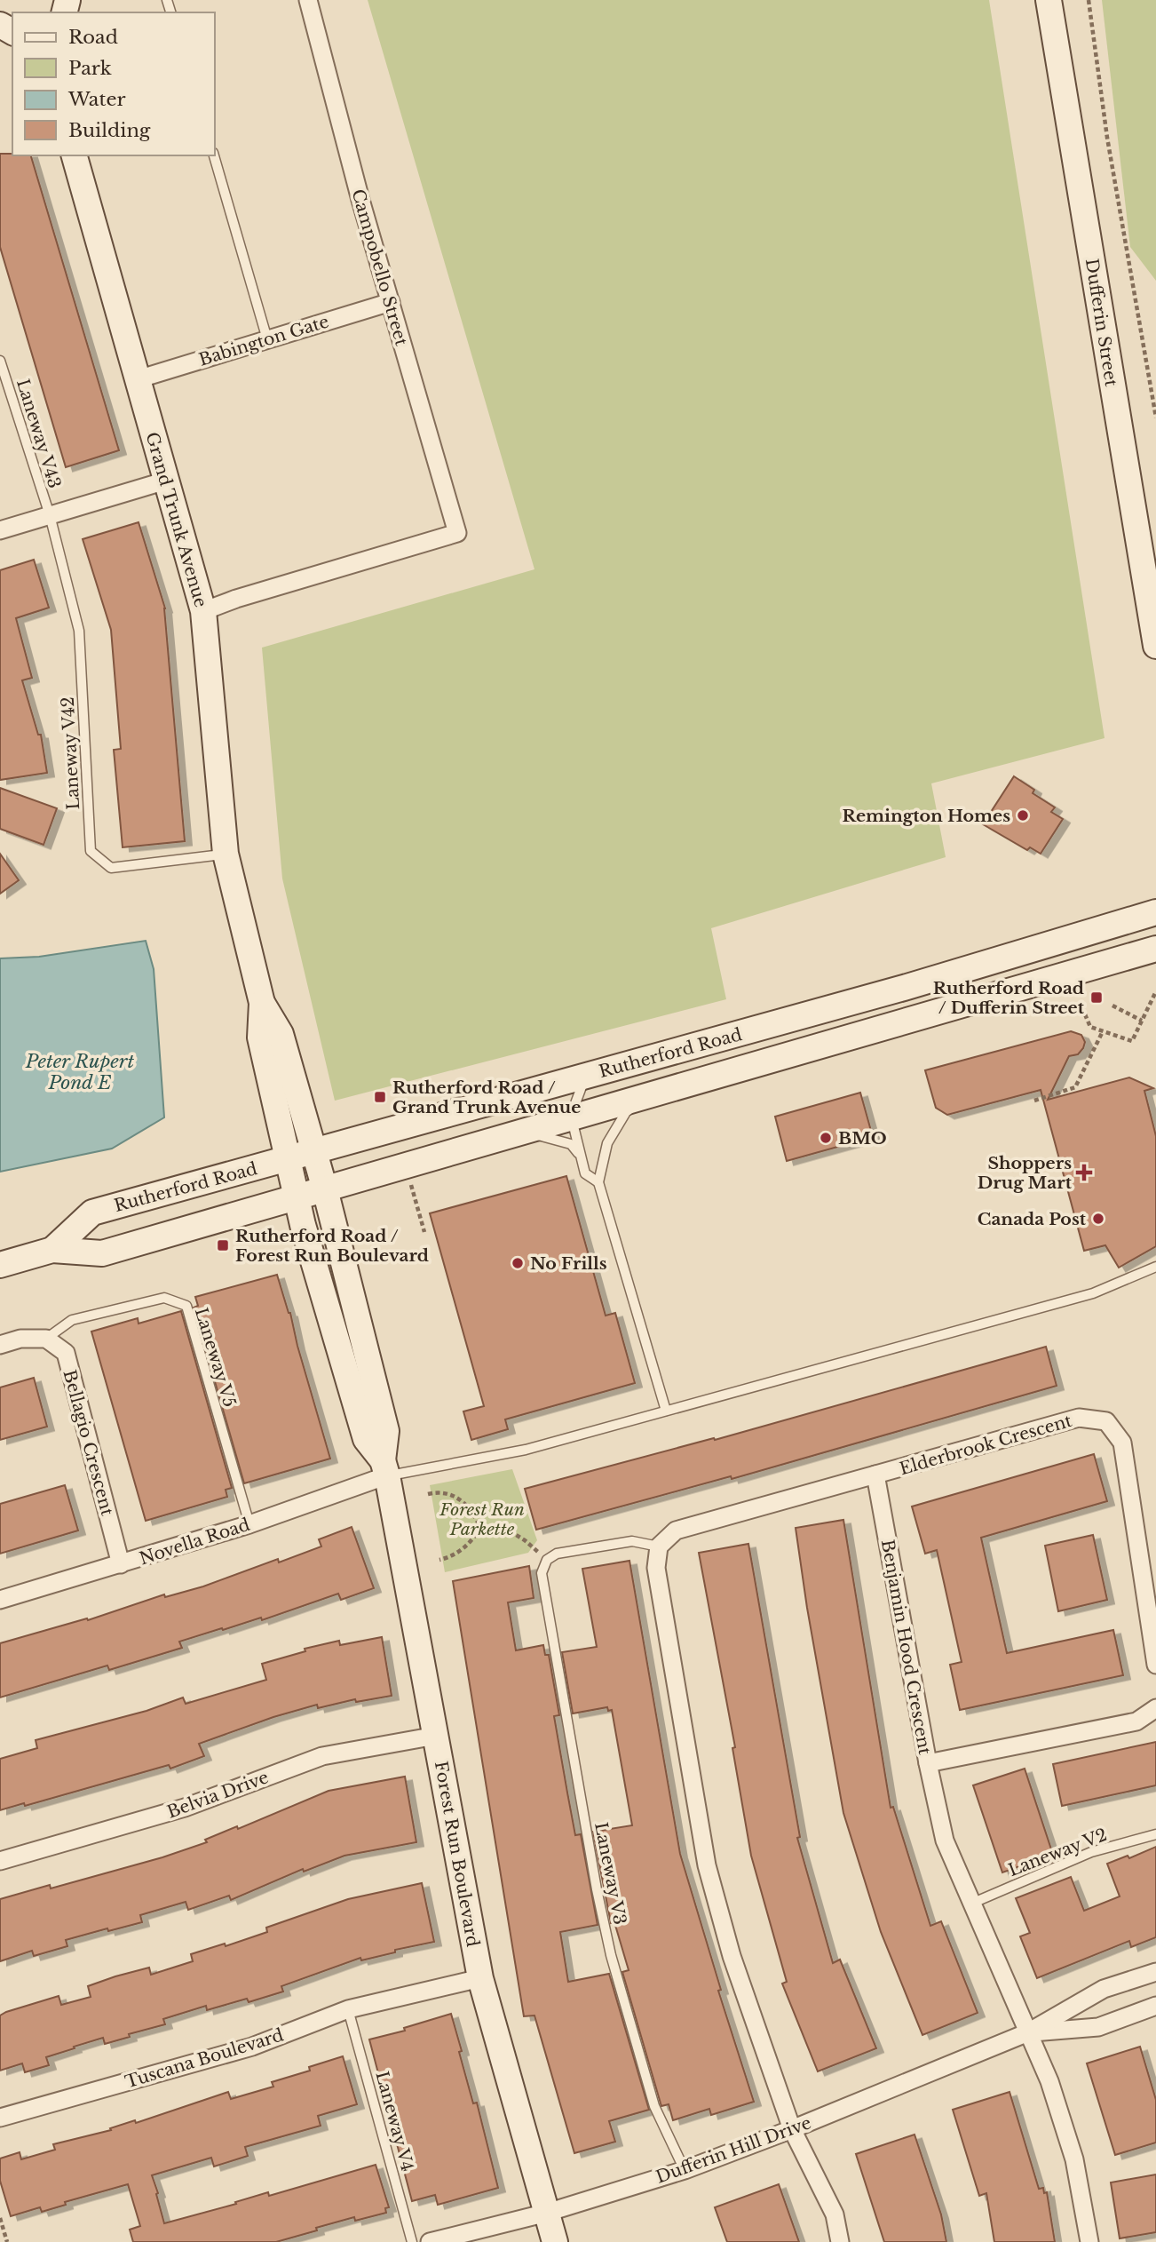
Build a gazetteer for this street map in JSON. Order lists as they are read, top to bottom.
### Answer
{
  "streets": {
    "main road": [
      "Dufferin Street",
      "Grand Trunk Avenue",
      "Rutherford Road",
      "Forest Run Boulevard"
    ],
    "street": [
      "Campobello Street",
      "Babington Gate",
      "Bellagio Crescent",
      "Elderbrook Crescent",
      "Novella Road",
      "Benjamin Hood Crescent",
      "Belvia Drive",
      "Tuscana Boulevard",
      "Dufferin Hill Drive"
    ],
    "lane": [
      "Laneway V43",
      "Laneway V42",
      "Laneway V5",
      "Laneway V2",
      "Laneway V3",
      "Laneway V4"
    ]
  },
  "crossings": [
    ["Campobello Street", "Babington Gate"],
    ["Campobello Street", "Grand Trunk Avenue"],
    ["Babington Gate", "Grand Trunk Avenue"],
    ["Laneway V43", "Laneway V42"],
    ["Grand Trunk Avenue", "Laneway V42"],
    ["Grand Trunk Avenue", "Rutherford Road"],
    ["Grand Trunk Avenue", "Forest Run Boulevard"],
    ["Rutherford Road", "Forest Run Boulevard"],
    ["Laneway V5", "Bellagio Crescent"],
    ["Laneway V5", "Novella Road"],
    ["Bellagio Crescent", "Novella Road"],
    ["Elderbrook Crescent", "Benjamin Hood Crescent"],
    ["Novella Road", "Forest Run Boulevard"],
    ["Benjamin Hood Crescent", "Laneway V2"],
    ["Benjamin Hood Crescent", "Dufferin Hill Drive"],
    ["Belvia Drive", "Forest Run Boulevard"],
    ["Forest Run Boulevard", "Tuscana Boulevard"],
    ["Forest Run Boulevard", "Dufferin Hill Drive"],
    ["Laneway V3", "Dufferin Hill Drive"],
    ["Tuscana Boulevard", "Laneway V4"]
  ],
  "water": ["Peter Rupert Pond E"],
  "parks": ["Forest Run Parkette"],
  "places": {
    "other": [
      "Remington Homes",
      "BMO",
      "Canada Post",
      "No Frills"
    ],
    "transit": ["Rutherford Road / Dufferin Street", "Rutherford Road / Grand Trunk Avenue", "Rutherford Road / Forest Run Boulevard"],
    "health": ["Shoppers Drug Mart"]
  },
  "legend": [
    "Road",
    "Park",
    "Water",
    "Building"
  ]
}
